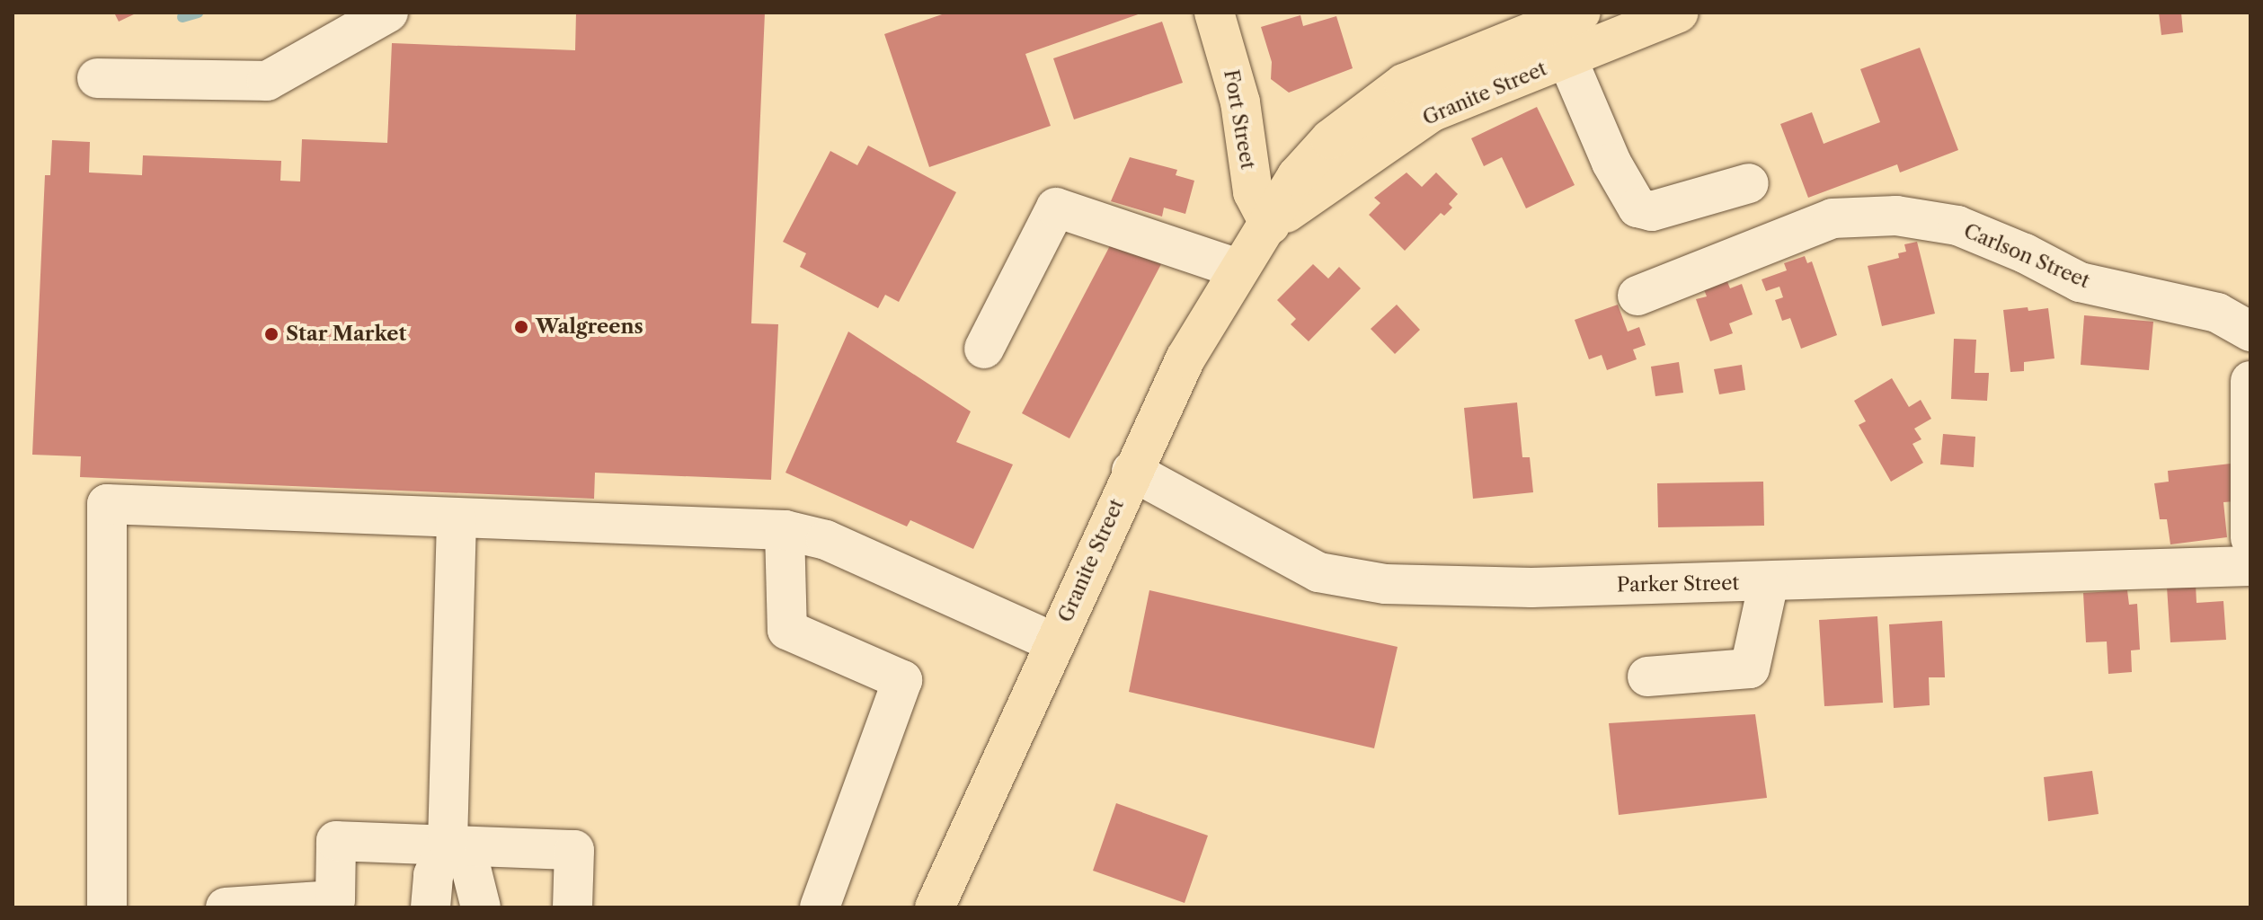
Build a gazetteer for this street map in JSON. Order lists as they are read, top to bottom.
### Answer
{
  "streets": {
    "main road": ["Granite Street", "Fort Street"],
    "street": ["Carlson Street", "Parker Street"]
  },
  "crossings": [
    ["Granite Street", "Fort Street"],
    ["Granite Street", "Parker Street"]
  ],
  "places": ["Walgreens", "Star Market"]
}
